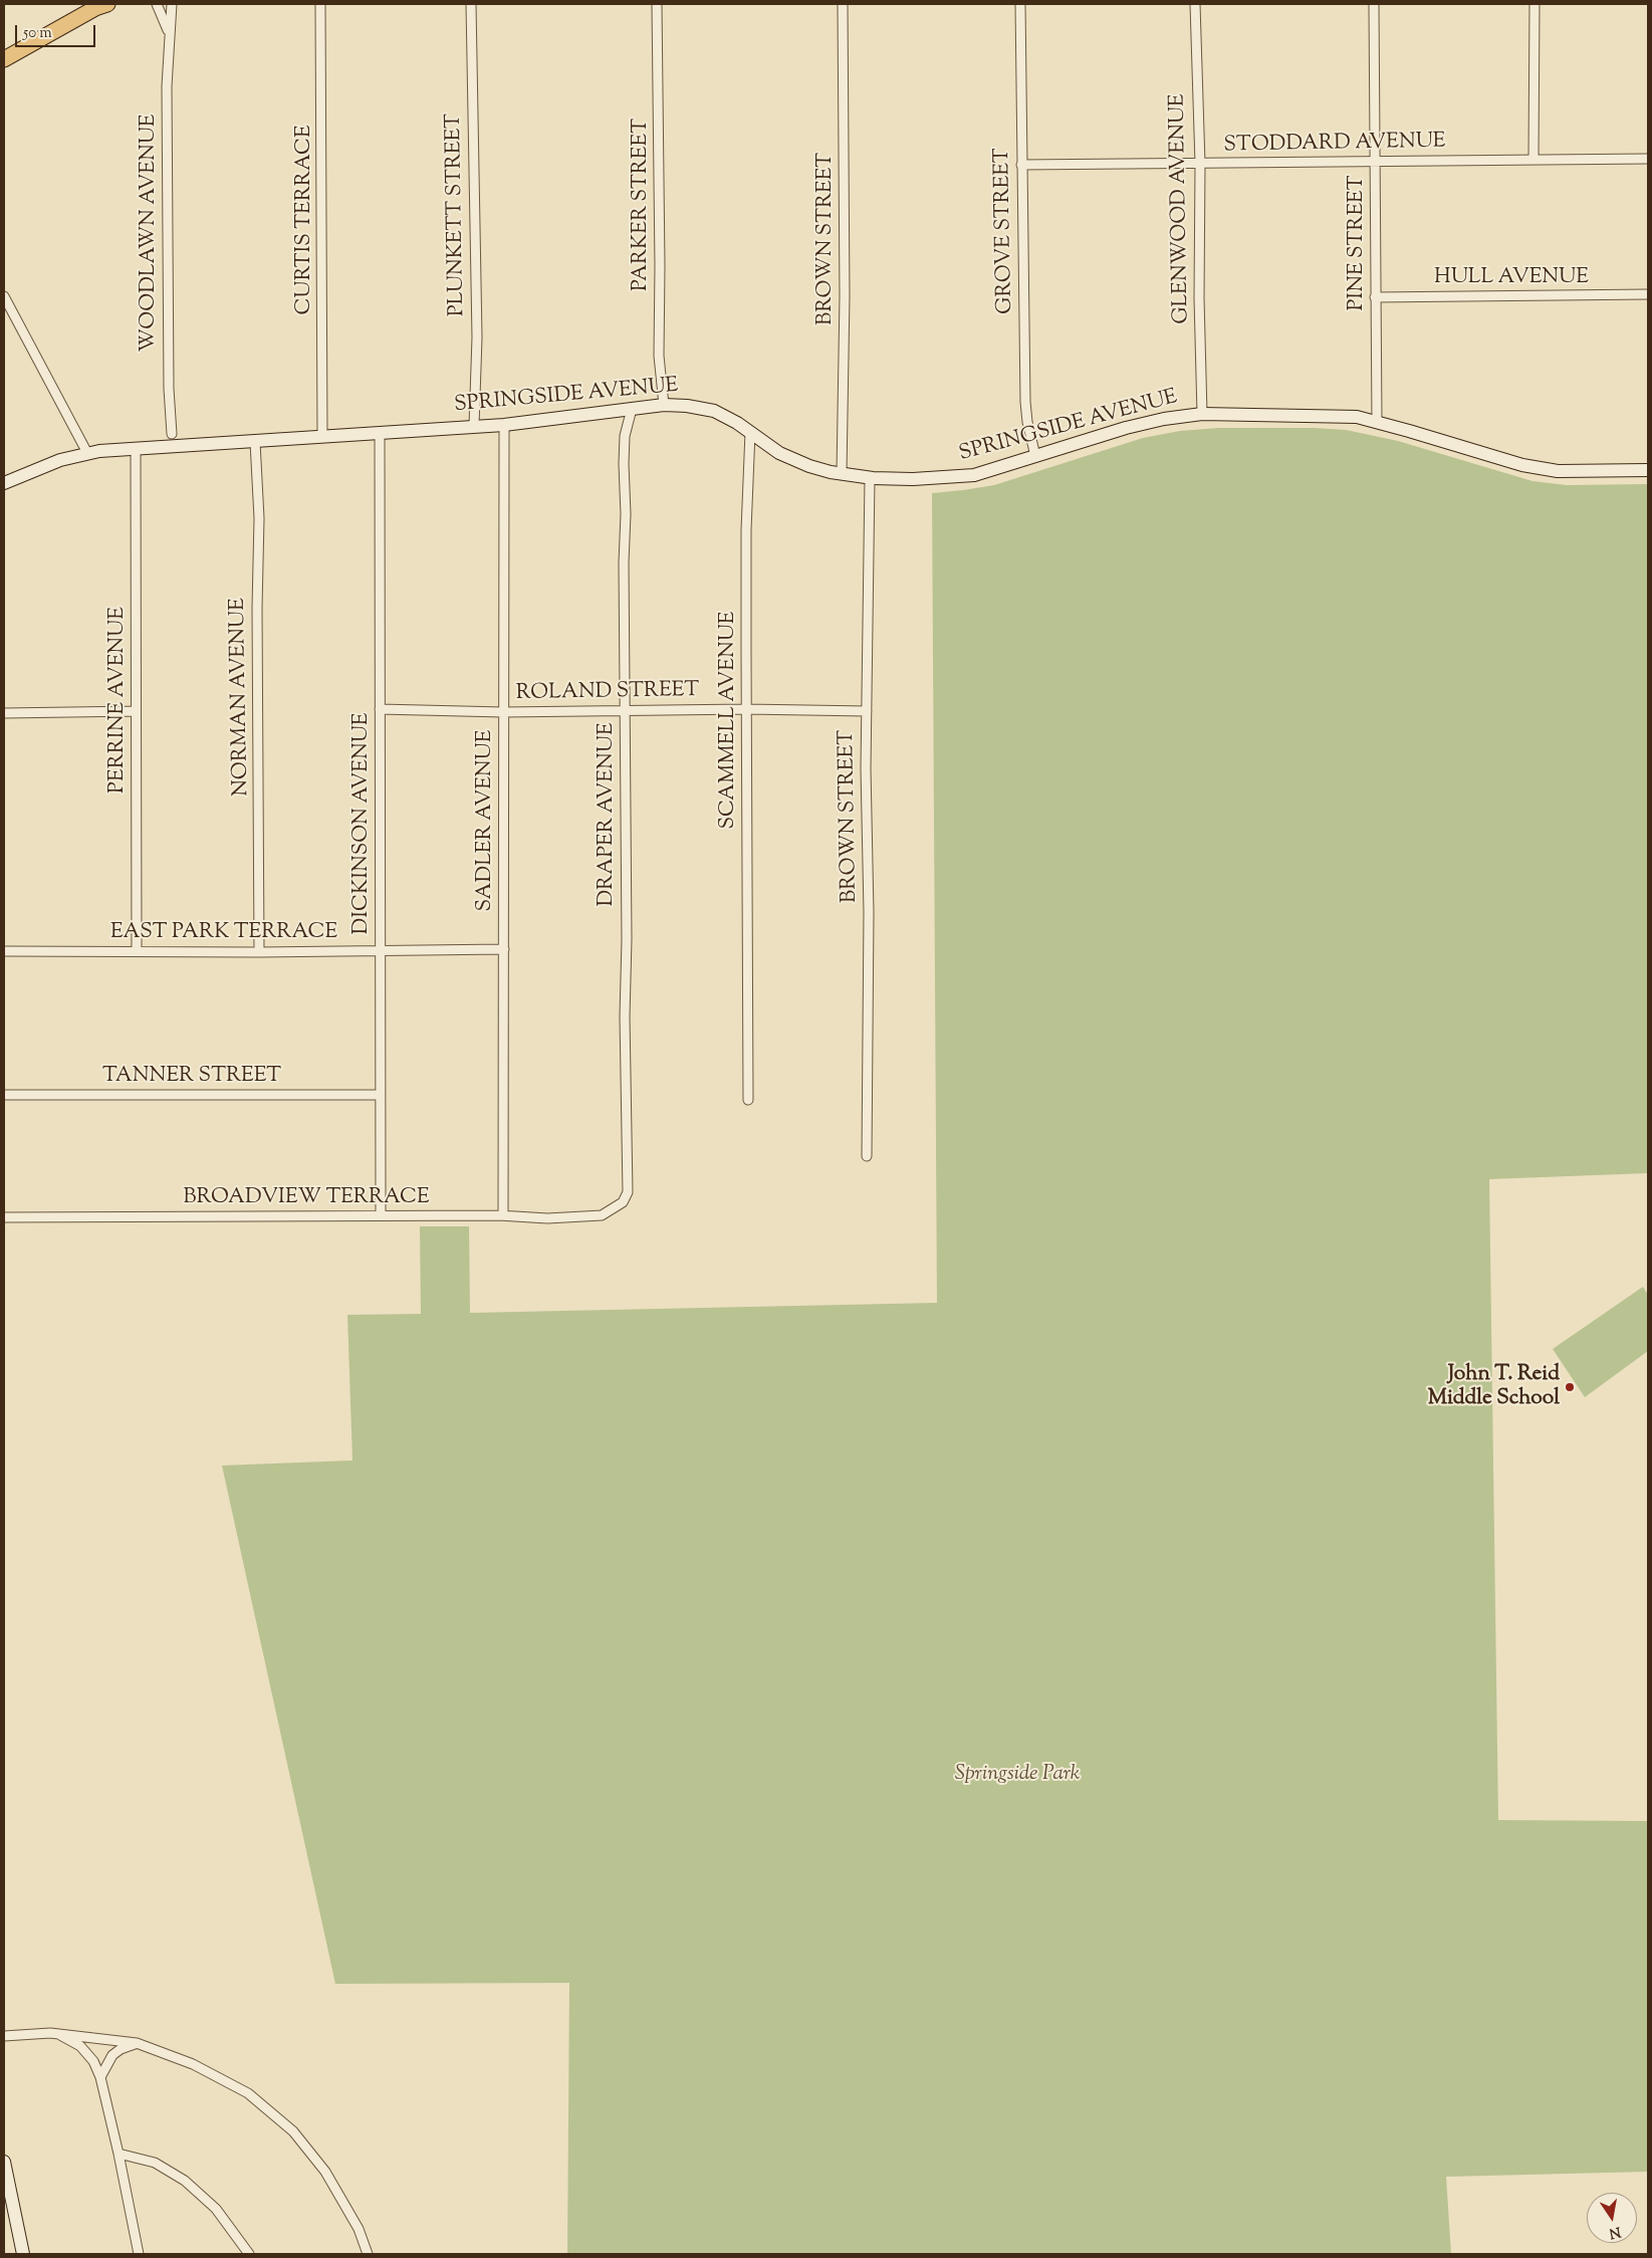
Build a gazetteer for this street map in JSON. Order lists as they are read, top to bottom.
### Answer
{
  "streets": {
    "street": [
      "STODDARD AVENUE",
      "PARKER STREET",
      "GLENWOOD AVENUE",
      "PLUNKETT STREET",
      "CURTIS TERRACE",
      "GROVE STREET",
      "WOODLAWN AVENUE",
      "BROWN STREET",
      "PINE STREET",
      "HULL AVENUE",
      "SPRINGSIDE AVENUE",
      "ROLAND STREET",
      "NORMAN AVENUE",
      "PERRINE AVENUE",
      "SCAMMELL AVENUE",
      "DRAPER AVENUE",
      "SADLER AVENUE",
      "DICKINSON AVENUE",
      "EAST PARK TERRACE",
      "TANNER STREET",
      "BROADVIEW TERRACE"
    ]
  },
  "crossings": [
    ["STODDARD AVENUE", "GLENWOOD AVENUE"],
    ["STODDARD AVENUE", "GROVE STREET"],
    ["STODDARD AVENUE", "PINE STREET"],
    ["PARKER STREET", "SPRINGSIDE AVENUE"],
    ["GLENWOOD AVENUE", "SPRINGSIDE AVENUE"],
    ["PLUNKETT STREET", "SPRINGSIDE AVENUE"],
    ["CURTIS TERRACE", "SPRINGSIDE AVENUE"],
    ["GROVE STREET", "SPRINGSIDE AVENUE"],
    ["BROWN STREET", "SPRINGSIDE AVENUE"],
    ["BROWN STREET", "ROLAND STREET"],
    ["PINE STREET", "HULL AVENUE"],
    ["PINE STREET", "SPRINGSIDE AVENUE"],
    ["SPRINGSIDE AVENUE", "NORMAN AVENUE"],
    ["SPRINGSIDE AVENUE", "PERRINE AVENUE"],
    ["SPRINGSIDE AVENUE", "SCAMMELL AVENUE"],
    ["SPRINGSIDE AVENUE", "DRAPER AVENUE"],
    ["SPRINGSIDE AVENUE", "SADLER AVENUE"],
    ["SPRINGSIDE AVENUE", "DICKINSON AVENUE"],
    ["ROLAND STREET", "SCAMMELL AVENUE"],
    ["ROLAND STREET", "DRAPER AVENUE"],
    ["ROLAND STREET", "SADLER AVENUE"],
    ["ROLAND STREET", "DICKINSON AVENUE"],
    ["NORMAN AVENUE", "EAST PARK TERRACE"],
    ["PERRINE AVENUE", "EAST PARK TERRACE"],
    ["DRAPER AVENUE", "BROADVIEW TERRACE"],
    ["SADLER AVENUE", "EAST PARK TERRACE"],
    ["SADLER AVENUE", "BROADVIEW TERRACE"],
    ["DICKINSON AVENUE", "EAST PARK TERRACE"],
    ["DICKINSON AVENUE", "TANNER STREET"],
    ["DICKINSON AVENUE", "BROADVIEW TERRACE"]
  ],
  "parks": ["Springside Park"],
  "places": ["John T. Reid Middle School"],
  "scale_bar": "50 m",
  "north": "bottom"
}
